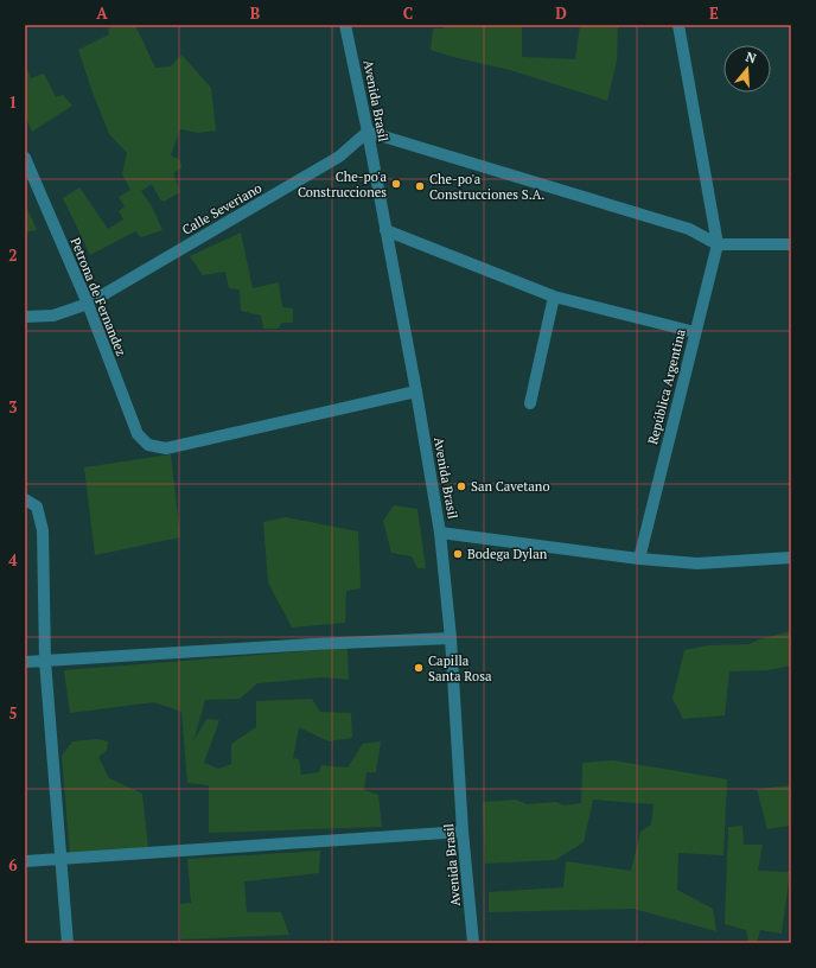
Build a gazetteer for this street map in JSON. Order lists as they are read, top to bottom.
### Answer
{
  "streets": {
    "street": [
      "Avenida Brasil",
      "Calle Severiano",
      "Petrona de Fernandez",
      "República Argentina"
    ]
  },
  "crossings": [
    ["Avenida Brasil", "Calle Severiano"],
    ["Avenida Brasil", "Petrona de Fernandez"],
    ["Calle Severiano", "Petrona de Fernandez"]
  ],
  "places": [
    "Che-po'a Construcciones",
    "Che-po'a Construcciones S.A.",
    "San Cavetano",
    "Bodega Dylan",
    "Capilla Santa Rosa"
  ],
  "north": "top",
  "grid": {
    "columns": [
      "A",
      "B",
      "C",
      "D",
      "E"
    ],
    "rows": [
      "1",
      "2",
      "3",
      "4",
      "5",
      "6"
    ]
  }
}
